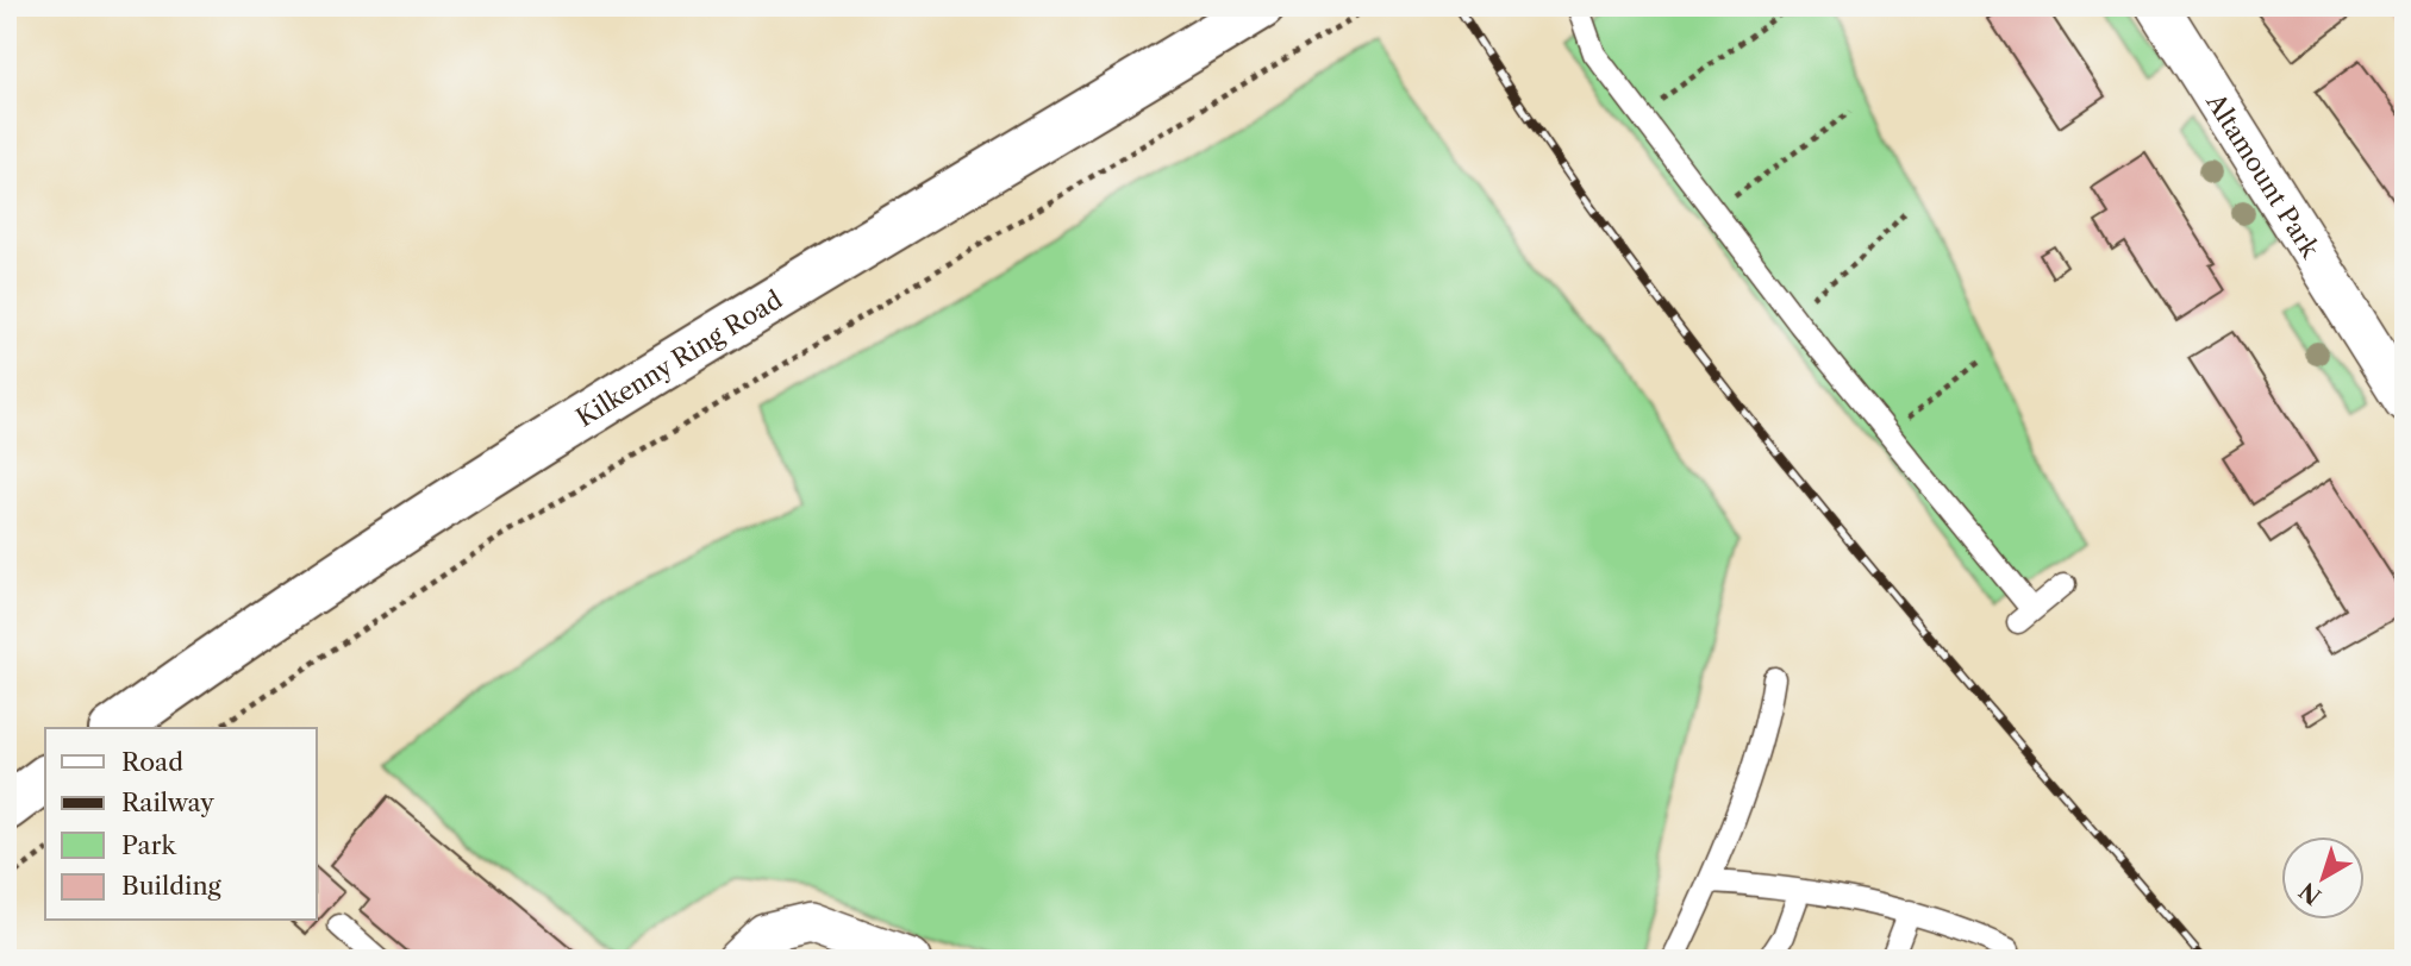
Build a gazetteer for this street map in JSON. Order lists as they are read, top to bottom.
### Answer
{
  "streets": {
    "highway": ["Kilkenny Ring Road"],
    "street": ["Altamount Park"]
  },
  "legend": [
    "Road",
    "Railway",
    "Park",
    "Building"
  ],
  "north": "bottom left"
}
